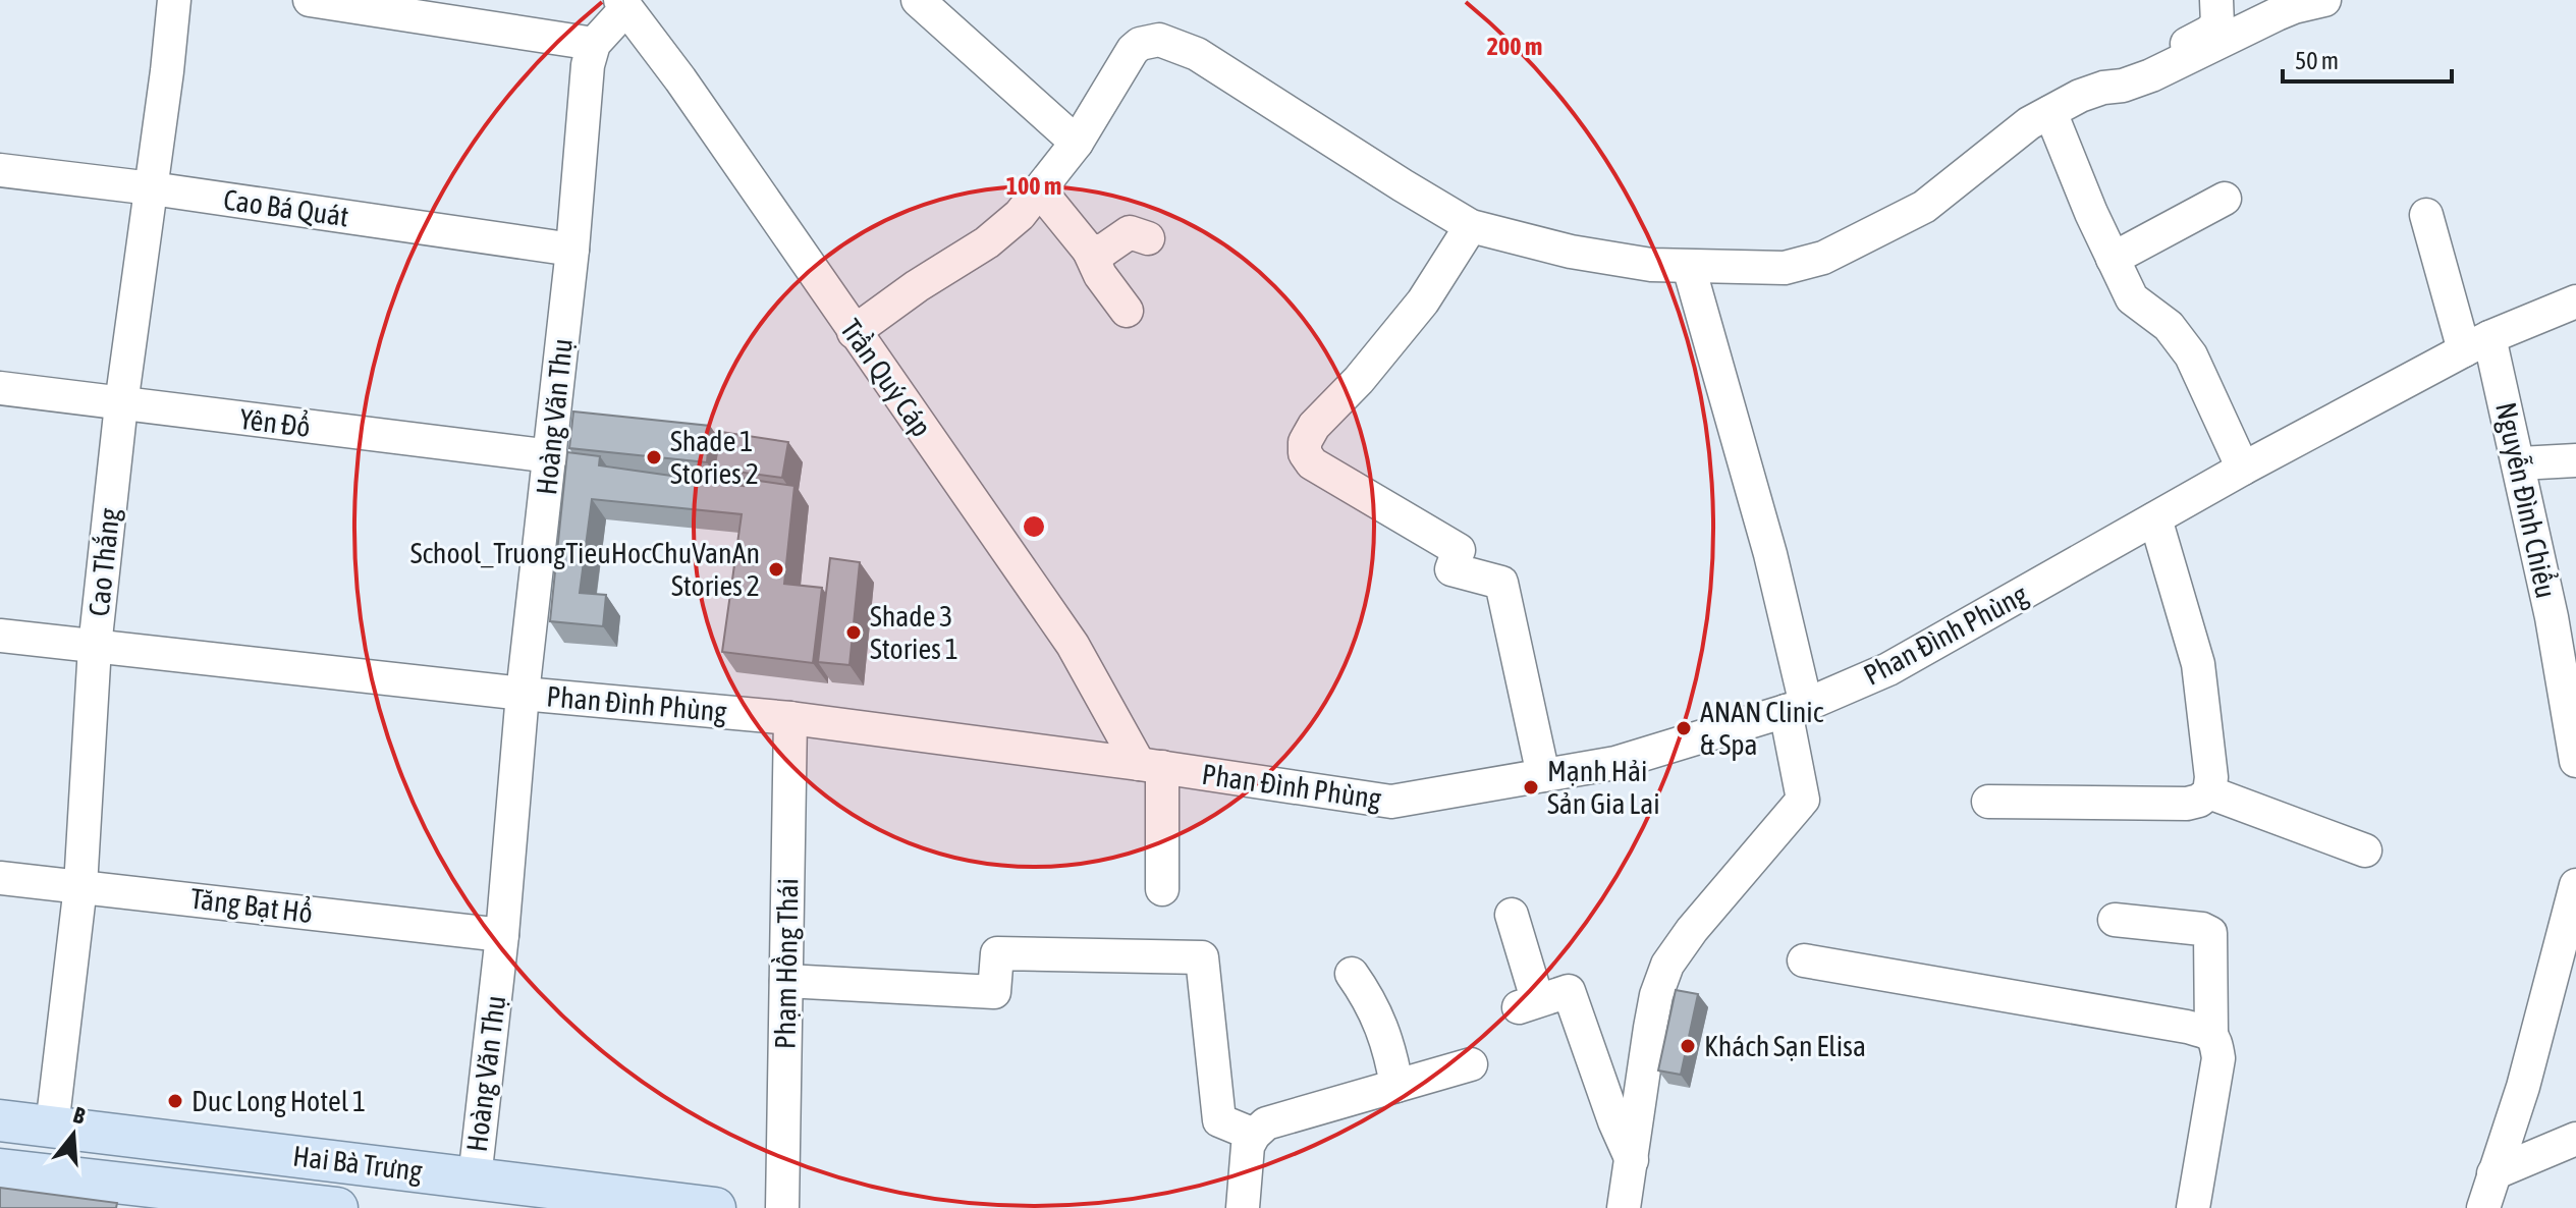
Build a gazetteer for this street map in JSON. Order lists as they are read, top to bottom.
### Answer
{
  "streets": {
    "main road": ["Hai Bà Trưng"],
    "street": [
      "Cao Bá Quát",
      "Trần Quý Cáp",
      "Hoàng Văn Thụ",
      "Yên Đổ",
      "Nguyễn Đình Chiểu",
      "Cao Thắng",
      "Phan Đình Phùng",
      "Tăng Bạt Hổ",
      "Phạm Hồng Thái"
    ]
  },
  "crossings": [
    ["Cao Bá Quát", "Hoàng Văn Thụ"],
    ["Cao Bá Quát", "Cao Thắng"],
    ["Trần Quý Cáp", "Phan Đình Phùng"],
    ["Hoàng Văn Thụ", "Yên Đổ"],
    ["Hoàng Văn Thụ", "Phan Đình Phùng"],
    ["Hoàng Văn Thụ", "Tăng Bạt Hổ"],
    ["Hoàng Văn Thụ", "Hai Bà Trưng"],
    ["Yên Đổ", "Cao Thắng"],
    ["Nguyễn Đình Chiểu", "Phan Đình Phùng"],
    ["Cao Thắng", "Phan Đình Phùng"],
    ["Cao Thắng", "Tăng Bạt Hổ"],
    ["Cao Thắng", "Hai Bà Trưng"],
    ["Phan Đình Phùng", "Phạm Hồng Thái"]
  ],
  "places": [
    "Shade 1 Stories 2",
    "School_TruongTieuHocChuVanAn Stories 2",
    "Shade 3 Stories 1",
    "ANAN Clinic & Spa",
    "Mạnh Hải Sản Gia Lai",
    "Khách Sạn Elisa",
    "Duc Long Hotel 1"
  ],
  "scale_bar": "50 m",
  "north": "top",
  "rings": ["200 m", "100 m"]
}
